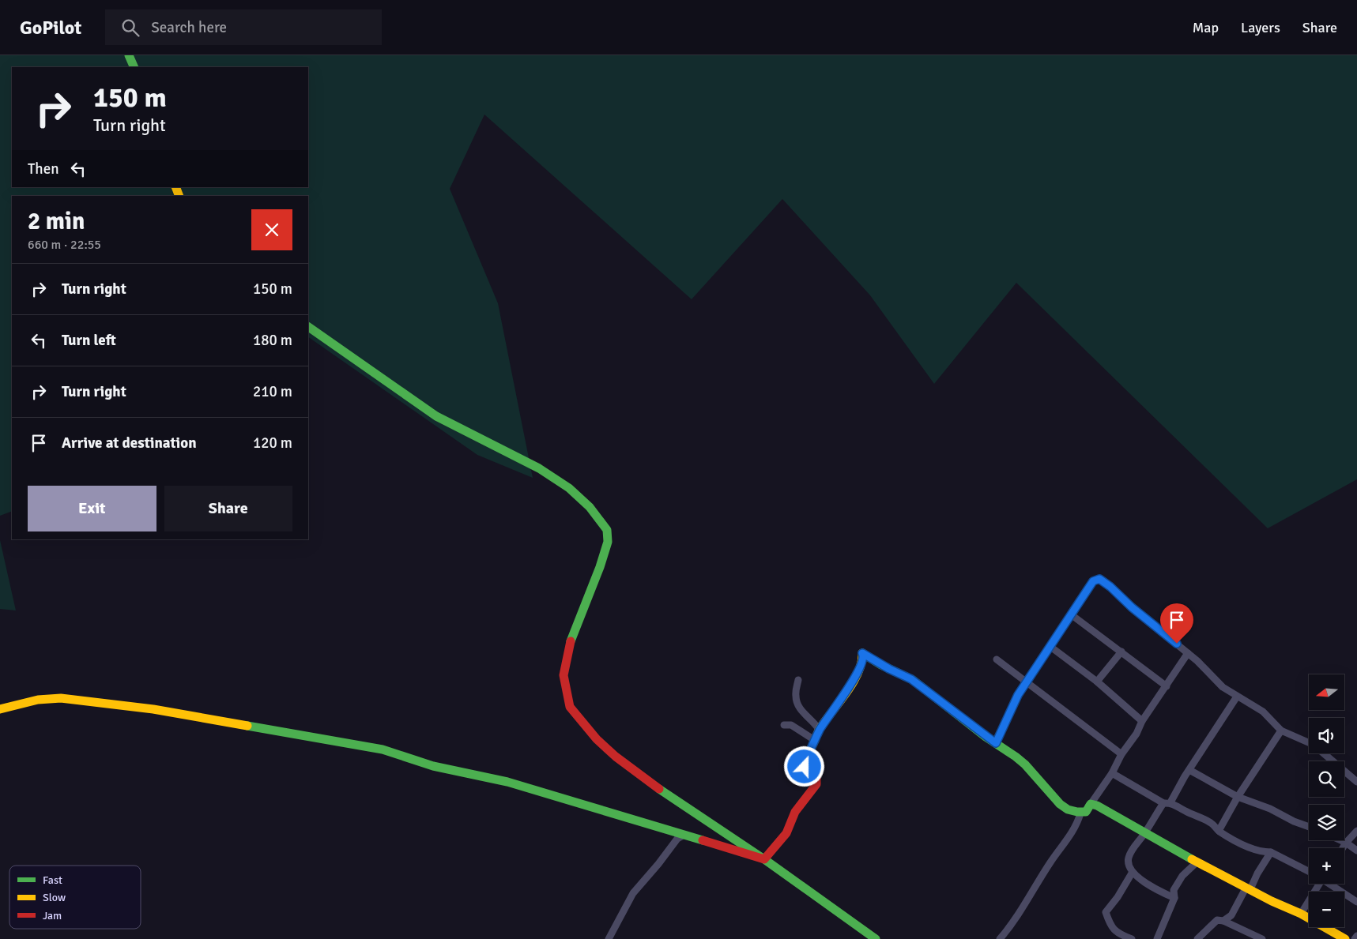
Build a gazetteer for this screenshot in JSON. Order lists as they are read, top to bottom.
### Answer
{
  "legend": ["Fast", "Slow", "Jam"],
  "north": "left",
  "page": {
    "header": "GoPilot",
    "search": "Search here",
    "nav": ["Map", "Layers", "Share"],
    "turn": ["150 m", "Turn right"],
    "then": "Then",
    "heading": ["2 min", "660 m · 22:55"],
    "list": [
      {
        "name": "Turn right",
        "value": "150 m"
      },
      {
        "name": "Turn left",
        "value": "180 m"
      },
      {
        "name": "Turn right",
        "value": "210 m"
      },
      {
        "name": "Arrive at destination",
        "value": "120 m"
      }
    ],
    "buttons": ["Exit", "Share"],
    "map_buttons": ["+", "−"]
  }
}
